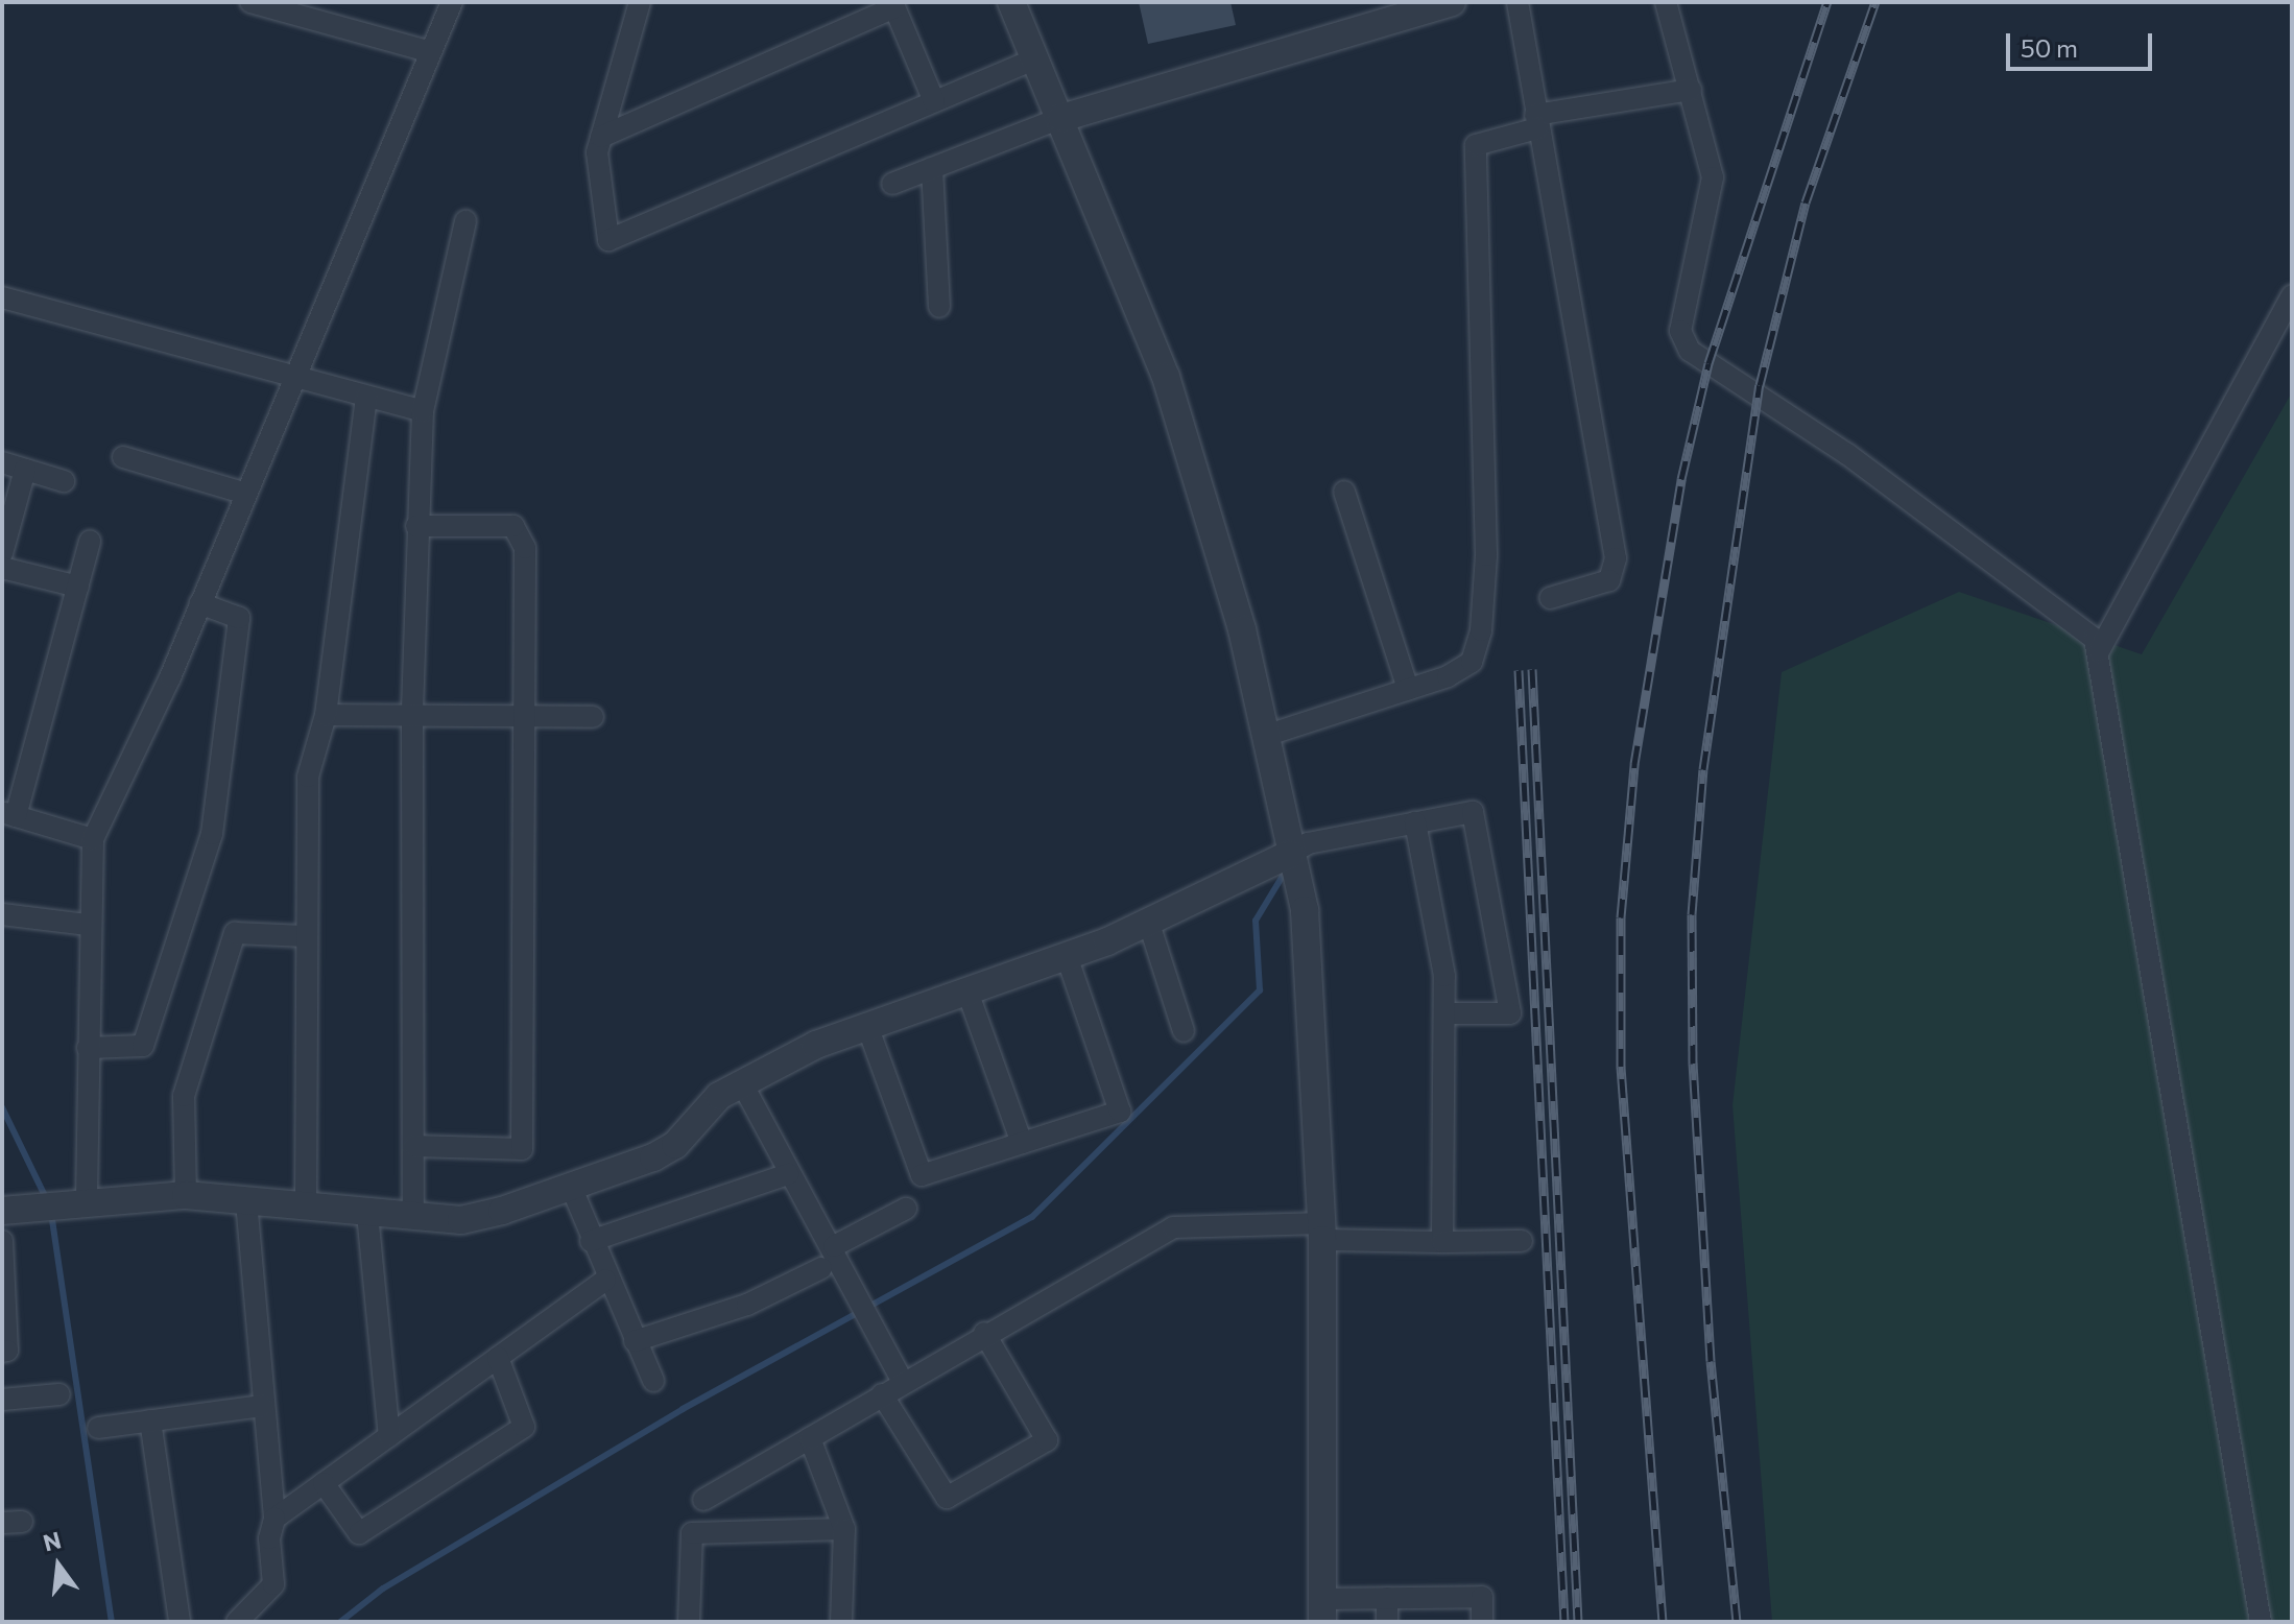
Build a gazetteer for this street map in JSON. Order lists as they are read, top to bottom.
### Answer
{
  "scale_bar": "50 m",
  "north": "top"
}
